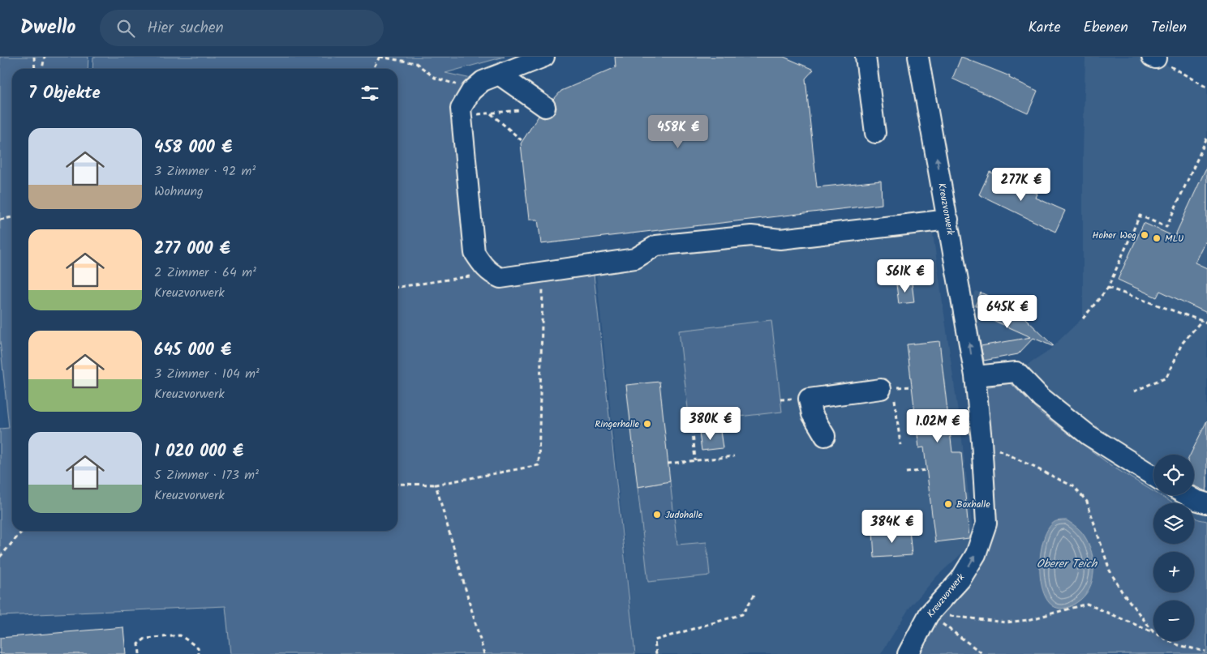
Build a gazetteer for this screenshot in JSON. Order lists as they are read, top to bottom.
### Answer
{
  "streets": {
    "street": ["Kreuzvorwerk"]
  },
  "one_way": ["Kreuzvorwerk"],
  "water": ["Oberer Teich"],
  "places": [
    "Hoher Weg",
    "MLU",
    "Ringerhalle",
    "Boxhalle",
    "Judohalle"
  ],
  "page": {
    "header": "Dwello",
    "search": "Hier suchen",
    "nav": ["Karte", "Ebenen", "Teilen"],
    "heading": "7 Objekte",
    "price": [
      "458K €",
      "277K €",
      "561K €",
      "645K €",
      "380K €",
      "1.02M €",
      "384K €"
    ],
    "list": [
      {
        "name": "458 000 €",
        "note": "3 Zimmer · 92 m² · Wohnung"
      },
      {
        "name": "277 000 €",
        "note": "2 Zimmer · 64 m² · Kreuzvorwerk"
      },
      {
        "name": "645 000 €",
        "note": "3 Zimmer · 104 m² · Kreuzvorwerk"
      },
      {
        "name": "1 020 000 €",
        "note": "5 Zimmer · 173 m² · Kreuzvorwerk"
      }
    ],
    "map_buttons": ["+", "−"]
  }
}
